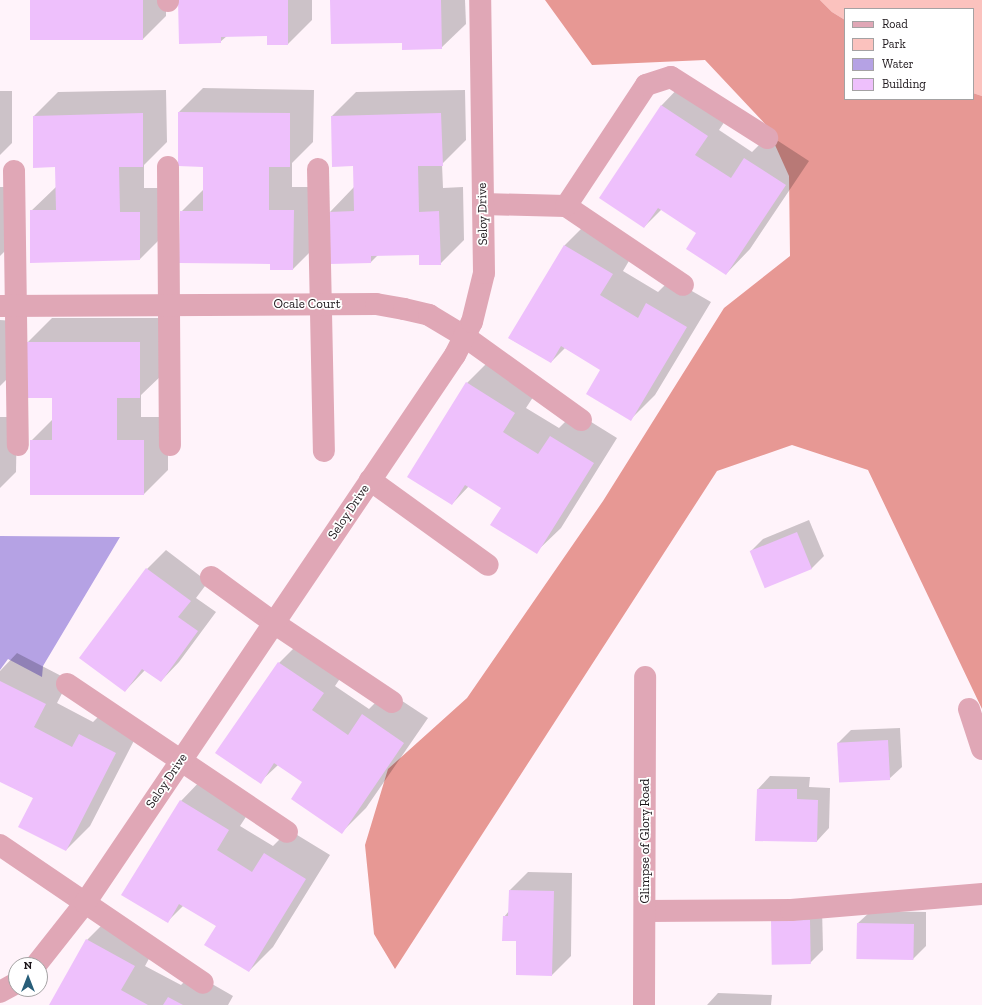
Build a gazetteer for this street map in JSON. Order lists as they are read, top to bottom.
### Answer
{
  "streets": {
    "street": ["Seloy Drive", "Ocale Court", "Glimpse of Glory Road"]
  },
  "crossings": [
    ["Seloy Drive", "Ocale Court"]
  ],
  "legend": [
    "Road",
    "Park",
    "Water",
    "Building"
  ],
  "north": "top"
}
